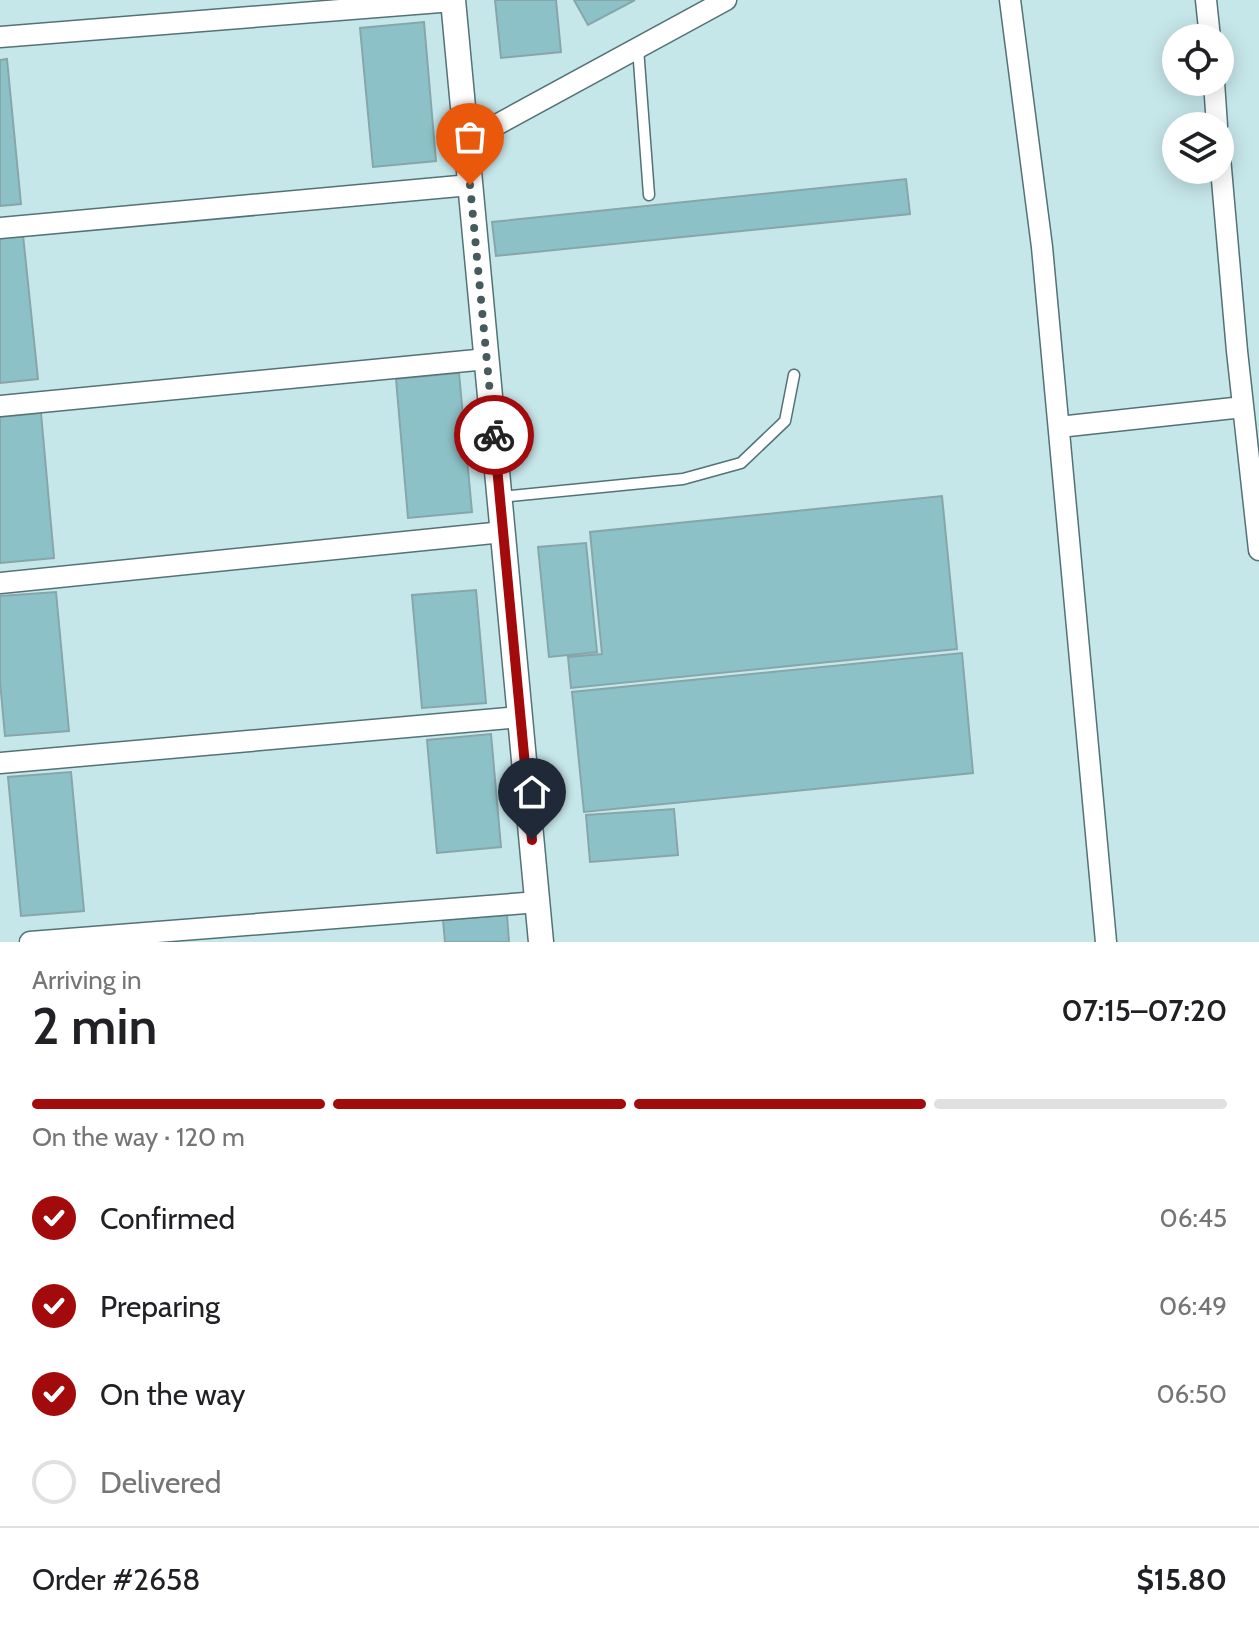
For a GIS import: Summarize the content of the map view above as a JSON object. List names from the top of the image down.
{
  "page": {
    "heading": ["2 min", "Arriving in", "07:15–07:20"],
    "panel": ["Order #2658", "$15.80"],
    "bar": "On the way · 120 m",
    "list": [
      ["Confirmed", "06:45"],
      ["Preparing", "06:49"],
      ["On the way", "06:50"],
      "Delivered"
    ]
  }
}
